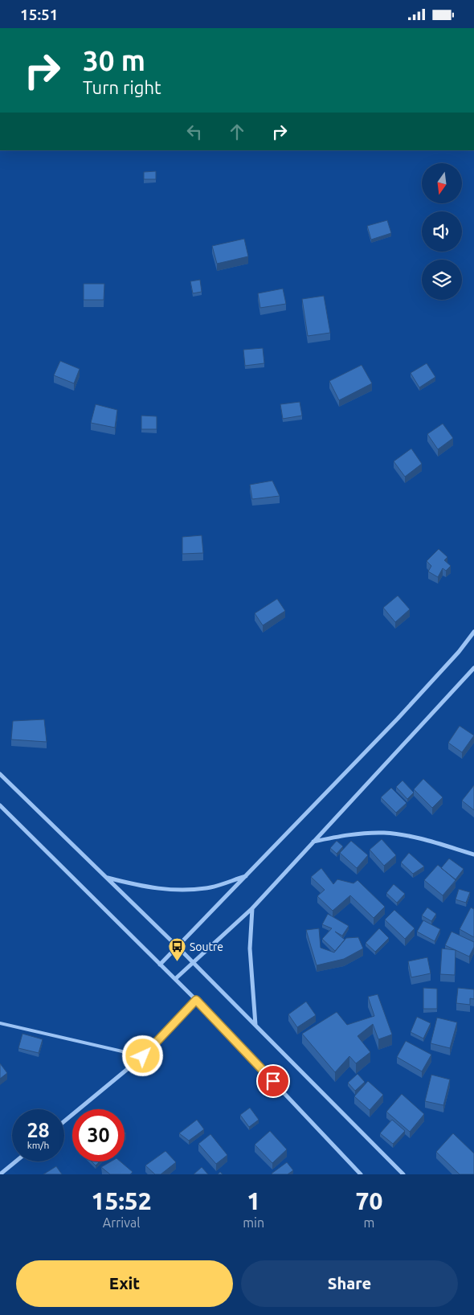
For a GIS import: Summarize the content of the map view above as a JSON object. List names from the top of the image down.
{
  "places": {
    "bus stop": ["Soutre"]
  },
  "north": "bottom",
  "page": {
    "status": "15:51",
    "turn": ["30 m", "Turn right"],
    "speed": "28 km/h",
    "limit": "30",
    "eta": [
      "15:52",
      "Arrival",
      "1",
      "min",
      "70",
      "m"
    ],
    "buttons": ["Exit", "Share"]
  }
}
